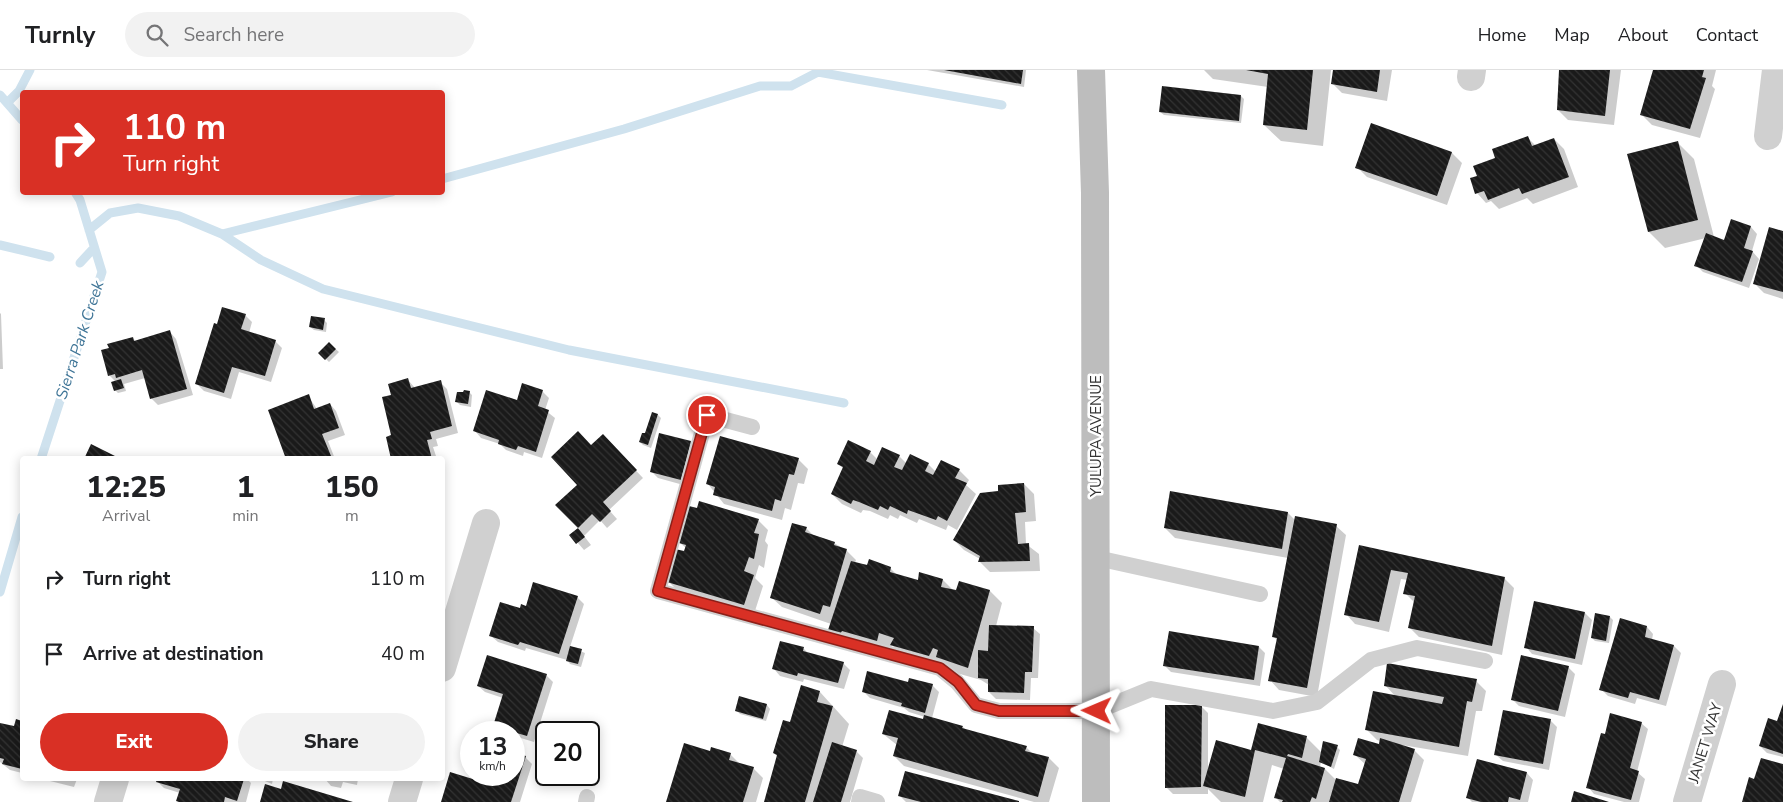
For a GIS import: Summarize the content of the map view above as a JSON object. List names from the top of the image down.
{
  "streets": {
    "street": ["YULUPA AVENUE", "JANET WAY"]
  },
  "water": ["Sierra Park Creek"],
  "page": {
    "header": "Turnly",
    "search": "Search here",
    "nav": [
      "Home",
      "Map",
      "About",
      "Contact"
    ],
    "turn": ["110 m", "Turn right"],
    "eta": [
      "12:25",
      "Arrival",
      "1",
      "min",
      "150",
      "m"
    ],
    "list": [
      {
        "name": "Turn right",
        "value": "110 m"
      },
      {
        "name": "Arrive at destination",
        "value": "40 m"
      }
    ],
    "buttons": ["Exit", "Share"],
    "speed": "13 km/h",
    "limit": "20"
  }
}
